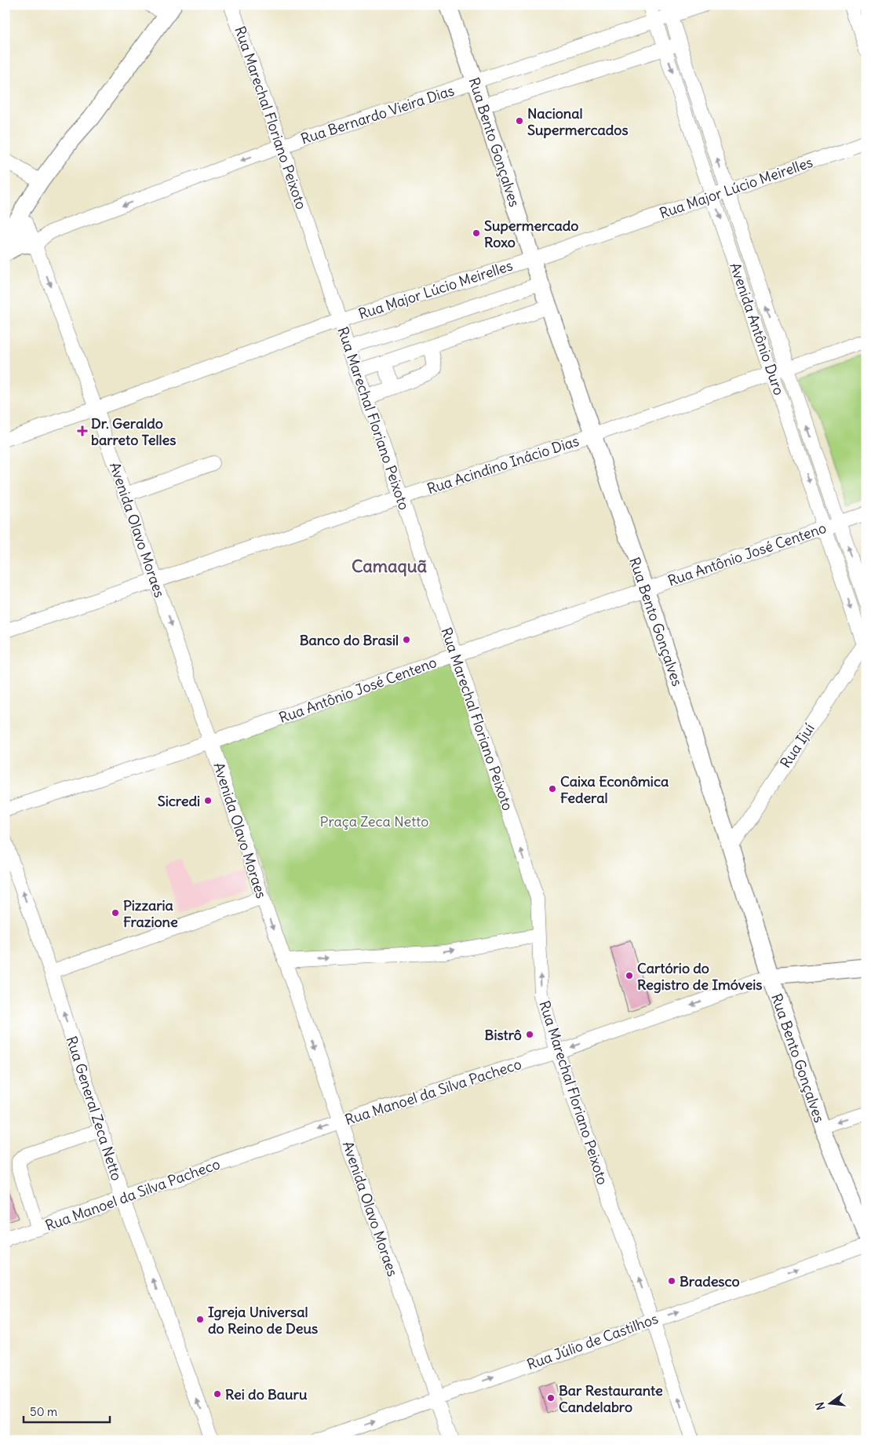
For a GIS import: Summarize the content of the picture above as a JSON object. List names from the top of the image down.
{
  "streets": {
    "main road": ["Rua Bento Gonçalves", "Rua Manoel da Silva Pacheco"],
    "street": [
      "Rua Bernardo Vieira Dias",
      "Rua Marechal Floriano Peixoto",
      "Rua Major Lúcio Meirelles",
      "Avenida Antônio Duro",
      "Rua Acindino Inácio Dias",
      "Avenida Olavo Moraes",
      "Rua Antônio José Centeno",
      "Rua Ijuí",
      "Rua General Zeca Netto",
      "Rua Júlio de Castilhos"
    ]
  },
  "crossings": [
    ["Rua Bernardo Vieira Dias", "Rua Marechal Floriano Peixoto"],
    ["Rua Bernardo Vieira Dias", "Rua Bento Gonçalves"],
    ["Rua Bernardo Vieira Dias", "Avenida Antônio Duro"],
    ["Rua Bernardo Vieira Dias", "Avenida Olavo Moraes"],
    ["Rua Marechal Floriano Peixoto", "Rua Major Lúcio Meirelles"],
    ["Rua Marechal Floriano Peixoto", "Rua Acindino Inácio Dias"],
    ["Rua Marechal Floriano Peixoto", "Rua Antônio José Centeno"],
    ["Rua Marechal Floriano Peixoto", "Rua Manoel da Silva Pacheco"],
    ["Rua Marechal Floriano Peixoto", "Rua Júlio de Castilhos"],
    ["Rua Bento Gonçalves", "Rua Major Lúcio Meirelles"],
    ["Rua Bento Gonçalves", "Rua Acindino Inácio Dias"],
    ["Rua Bento Gonçalves", "Rua Antônio José Centeno"],
    ["Rua Bento Gonçalves", "Rua Ijuí"],
    ["Rua Bento Gonçalves", "Rua Manoel da Silva Pacheco"],
    ["Rua Major Lúcio Meirelles", "Avenida Antônio Duro"],
    ["Rua Major Lúcio Meirelles", "Avenida Olavo Moraes"],
    ["Avenida Antônio Duro", "Rua Acindino Inácio Dias"],
    ["Avenida Antônio Duro", "Rua Antônio José Centeno"],
    ["Avenida Antônio Duro", "Rua Ijuí"],
    ["Rua Acindino Inácio Dias", "Avenida Olavo Moraes"],
    ["Avenida Olavo Moraes", "Rua Antônio José Centeno"],
    ["Avenida Olavo Moraes", "Rua Manoel da Silva Pacheco"],
    ["Avenida Olavo Moraes", "Rua Júlio de Castilhos"],
    ["Rua Manoel da Silva Pacheco", "Rua General Zeca Netto"]
  ],
  "one_way": [
    "Rua Bernardo Vieira Dias",
    "Rua Marechal Floriano Peixoto",
    "Avenida Olavo Moraes",
    "Rua Manoel da Silva Pacheco",
    "Rua General Zeca Netto",
    "Rua Júlio de Castilhos"
  ],
  "districts": ["Camaquã"],
  "parks": ["Praça Zeca Netto"],
  "places": {
    "other": [
      "Nacional Supermercados",
      "Supermercado Roxo",
      "Banco do Brasil",
      "Caixa Econômica Federal",
      "Sicredi",
      "Pizzaria Frazione",
      "Cartório do Registro de Imóveis",
      "Bistrô",
      "Bradesco",
      "Igreja Universal do Reino de Deus",
      "Rei do Bauru",
      "Bar Restaurante Candelabro"
    ],
    "health": ["Dr. Geraldo barreto Telles"]
  },
  "scale_bar": "50 m",
  "north": "left"
}
